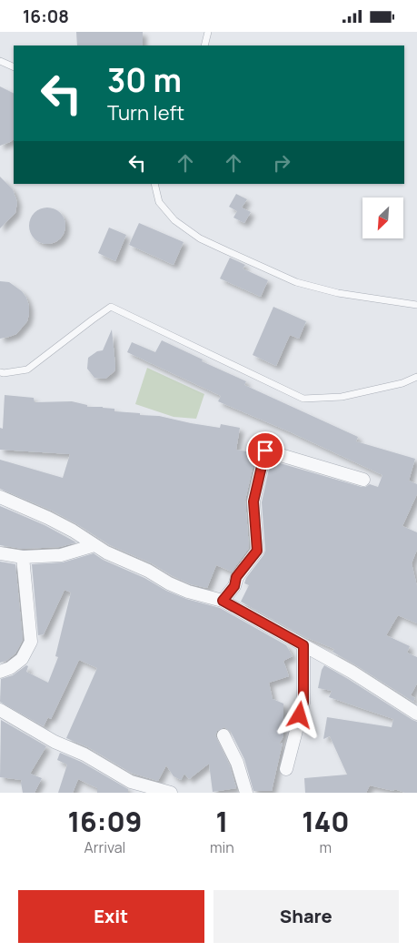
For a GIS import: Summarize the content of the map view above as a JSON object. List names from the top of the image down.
{
  "north": "bottom left",
  "page": {
    "status": "16:08",
    "turn": ["30 m", "Turn left"],
    "eta": [
      "16:09",
      "Arrival",
      "1",
      "min",
      "140",
      "m"
    ],
    "buttons": ["Exit", "Share"]
  }
}
